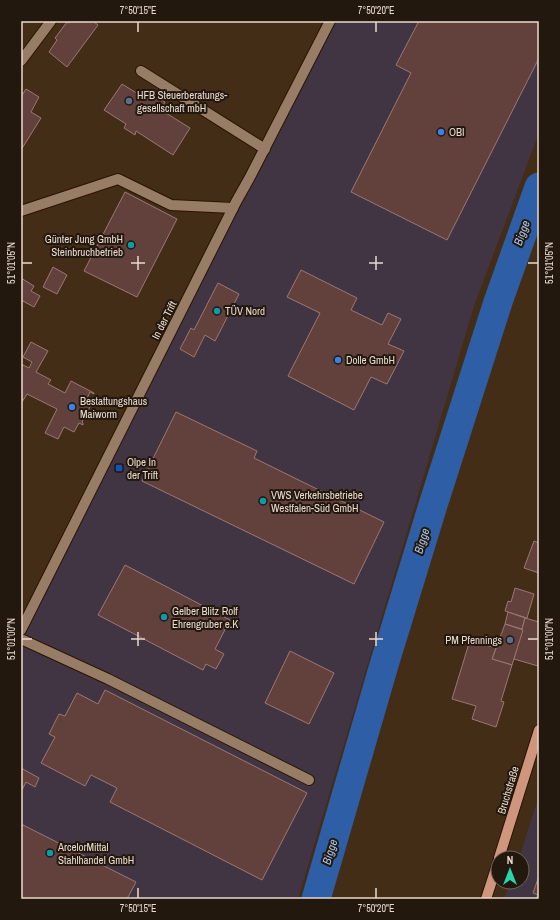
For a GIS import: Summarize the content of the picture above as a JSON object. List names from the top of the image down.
{
  "streets": {
    "main road": ["Bruchstraße"],
    "street": ["In der Trift"]
  },
  "water": ["Bigge"],
  "places": {
    "other": [
      "HFB Steuerberatungs- gesellschaft mbH",
      "OBI",
      "Günter Jung GmbH Steinbruchbetrieb",
      "TÜV Nord",
      "Dolle GmbH",
      "Bestattungshaus Maiworm",
      "VWS Verkehrsbetriebe Westfalen-Süd GmbH",
      "Gelber Blitz Rolf Ehrengruber e.K",
      "PM Pfennings",
      "ArcelorMittal Stahlhandel GmbH"
    ],
    "transit": ["Olpe In der Trift"]
  },
  "north": "top",
  "coordinates": [
    "7°50'15\"E",
    "7°50'20\"E",
    "51°01'05\"N",
    "51°01'00\"N"
  ]
}
